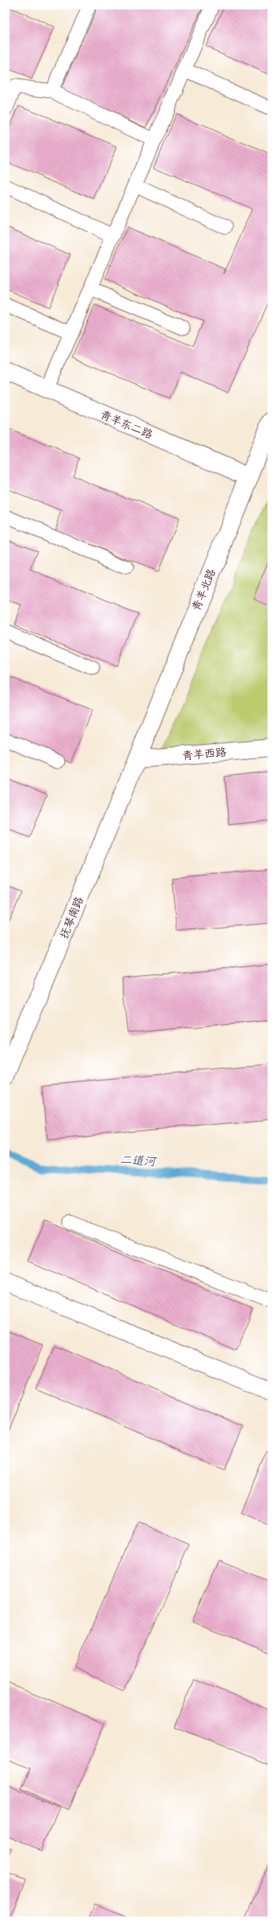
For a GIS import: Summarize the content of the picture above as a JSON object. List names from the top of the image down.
{
  "streets": {
    "street": [
      "青羊东二路",
      "青羊北路",
      "青羊西路",
      "抚琴南路"
    ]
  },
  "crossings": [
    ["青羊东二路", "青羊北路"],
    ["青羊北路", "青羊西路"],
    ["青羊北路", "抚琴南路"],
    ["青羊西路", "抚琴南路"]
  ],
  "water": ["二道河"]
}
